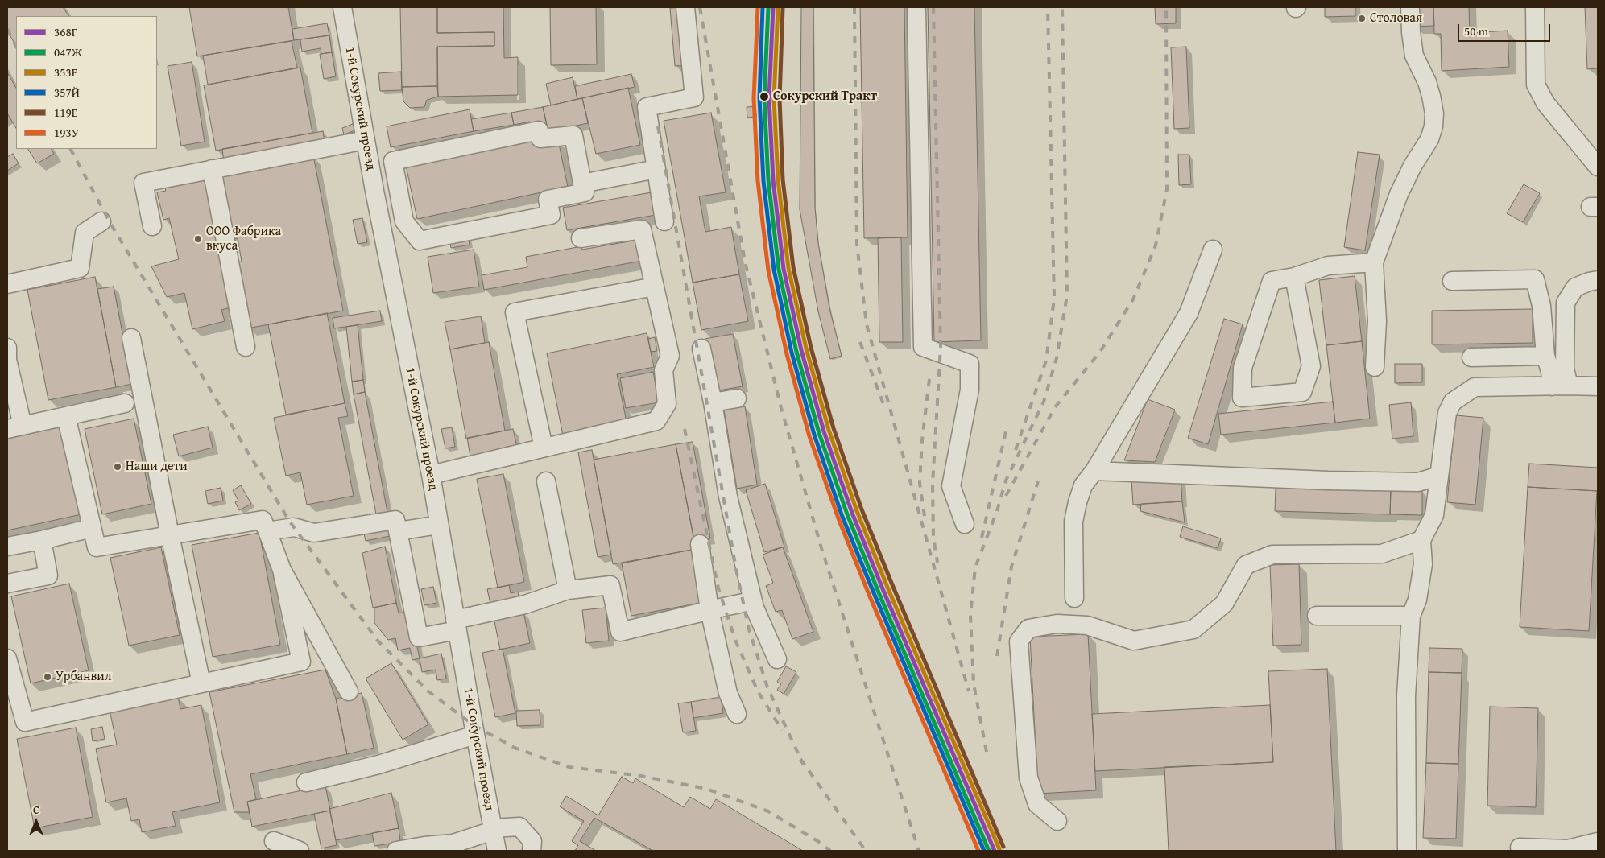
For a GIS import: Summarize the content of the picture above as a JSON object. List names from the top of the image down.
{
  "streets": {
    "street": ["1-й Сокурский проезд"]
  },
  "places": [
    "Cтоловая",
    "Сокурский Тракт",
    "ООО Фабрика вкуса",
    "Наши дети",
    "Урбанвил"
  ],
  "lines": [
    "transit line 368Г",
    "transit line 047Ж",
    "transit line 353Е",
    "transit line 357Й",
    "transit line 193У",
    "transit line 119Е"
  ],
  "legend": [
    "368Г",
    "047Ж",
    "353Е",
    "357Й",
    "119Е",
    "193У"
  ],
  "scale_bar": "50 m",
  "north": "top"
}
